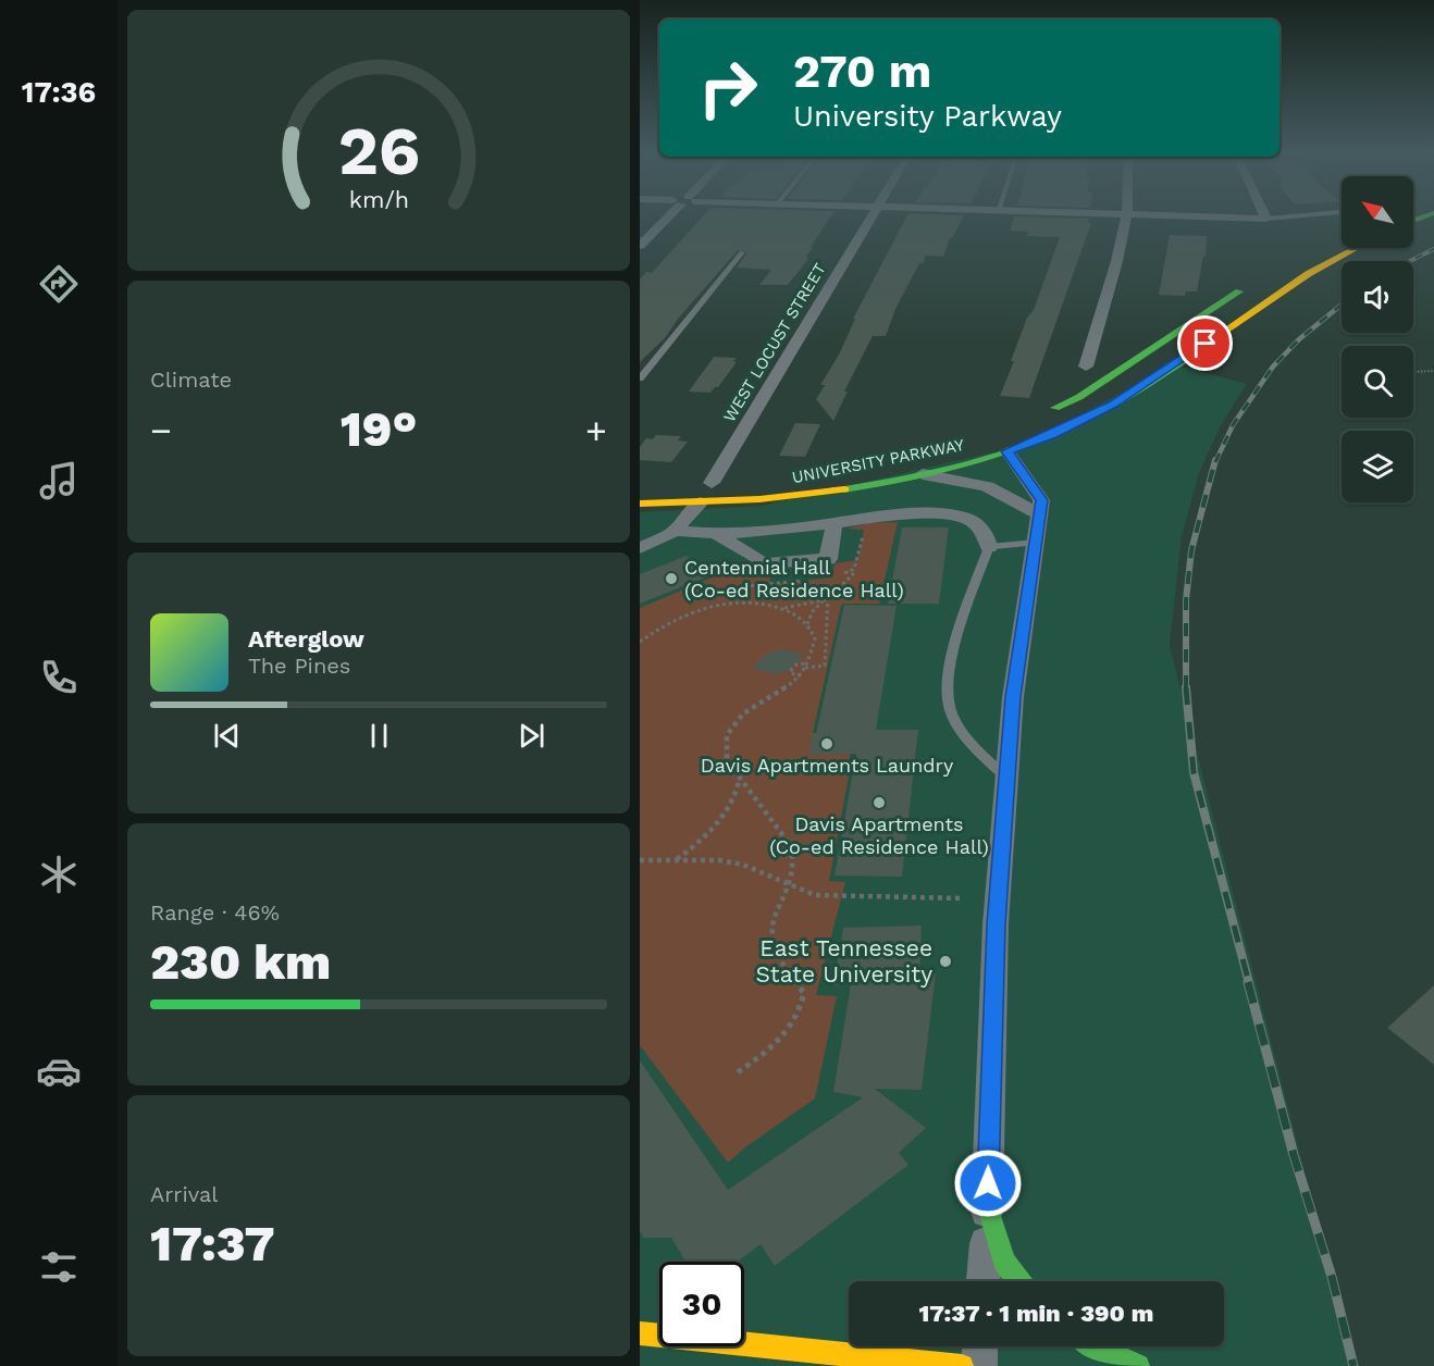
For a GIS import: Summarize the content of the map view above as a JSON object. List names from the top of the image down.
{
  "streets": {
    "main road": ["UNIVERSITY PARKWAY"],
    "street": ["WEST LOCUST STREET"]
  },
  "places": [
    "Centennial Hall (Co-ed Residence Hall)",
    "Davis Apartments Laundry",
    "Davis Apartments (Co-ed Residence Hall)",
    "East Tennessee State University"
  ],
  "north": "top left",
  "page": {
    "tabs": "17:36",
    "turn": ["270 m", "University Parkway"],
    "tile": [
      "Climate",
      ["Range · 46%", "230 km"],
      ["Arrival", "17:37"]
    ],
    "heat": ["−", "19°", "+"],
    "song": ["Afterglow", "The Pines"],
    "limit": "30",
    "trip": "17:37 · 1 min · 390 m",
    "gauge": ["26", "km/h"]
  }
}
